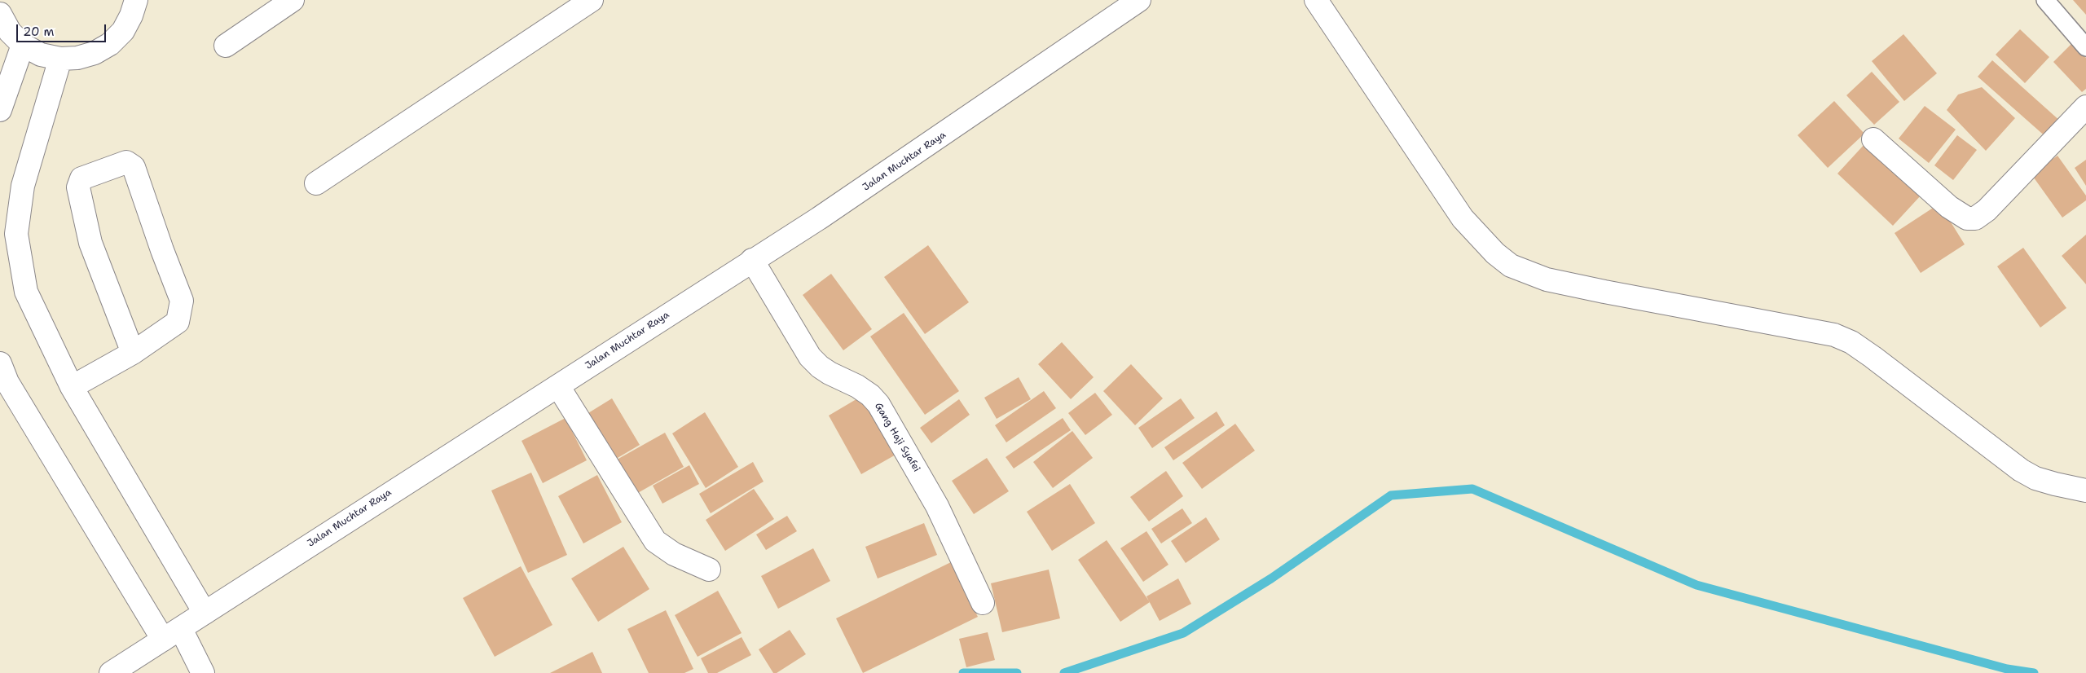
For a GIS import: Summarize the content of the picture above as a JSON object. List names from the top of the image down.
{
  "streets": {
    "main road": ["Jalan Muchtar Raya", "Gang Haji Syafei"]
  },
  "crossings": [
    ["Jalan Muchtar Raya", "Gang Haji Syafei"]
  ],
  "scale_bar": "20 m"
}
